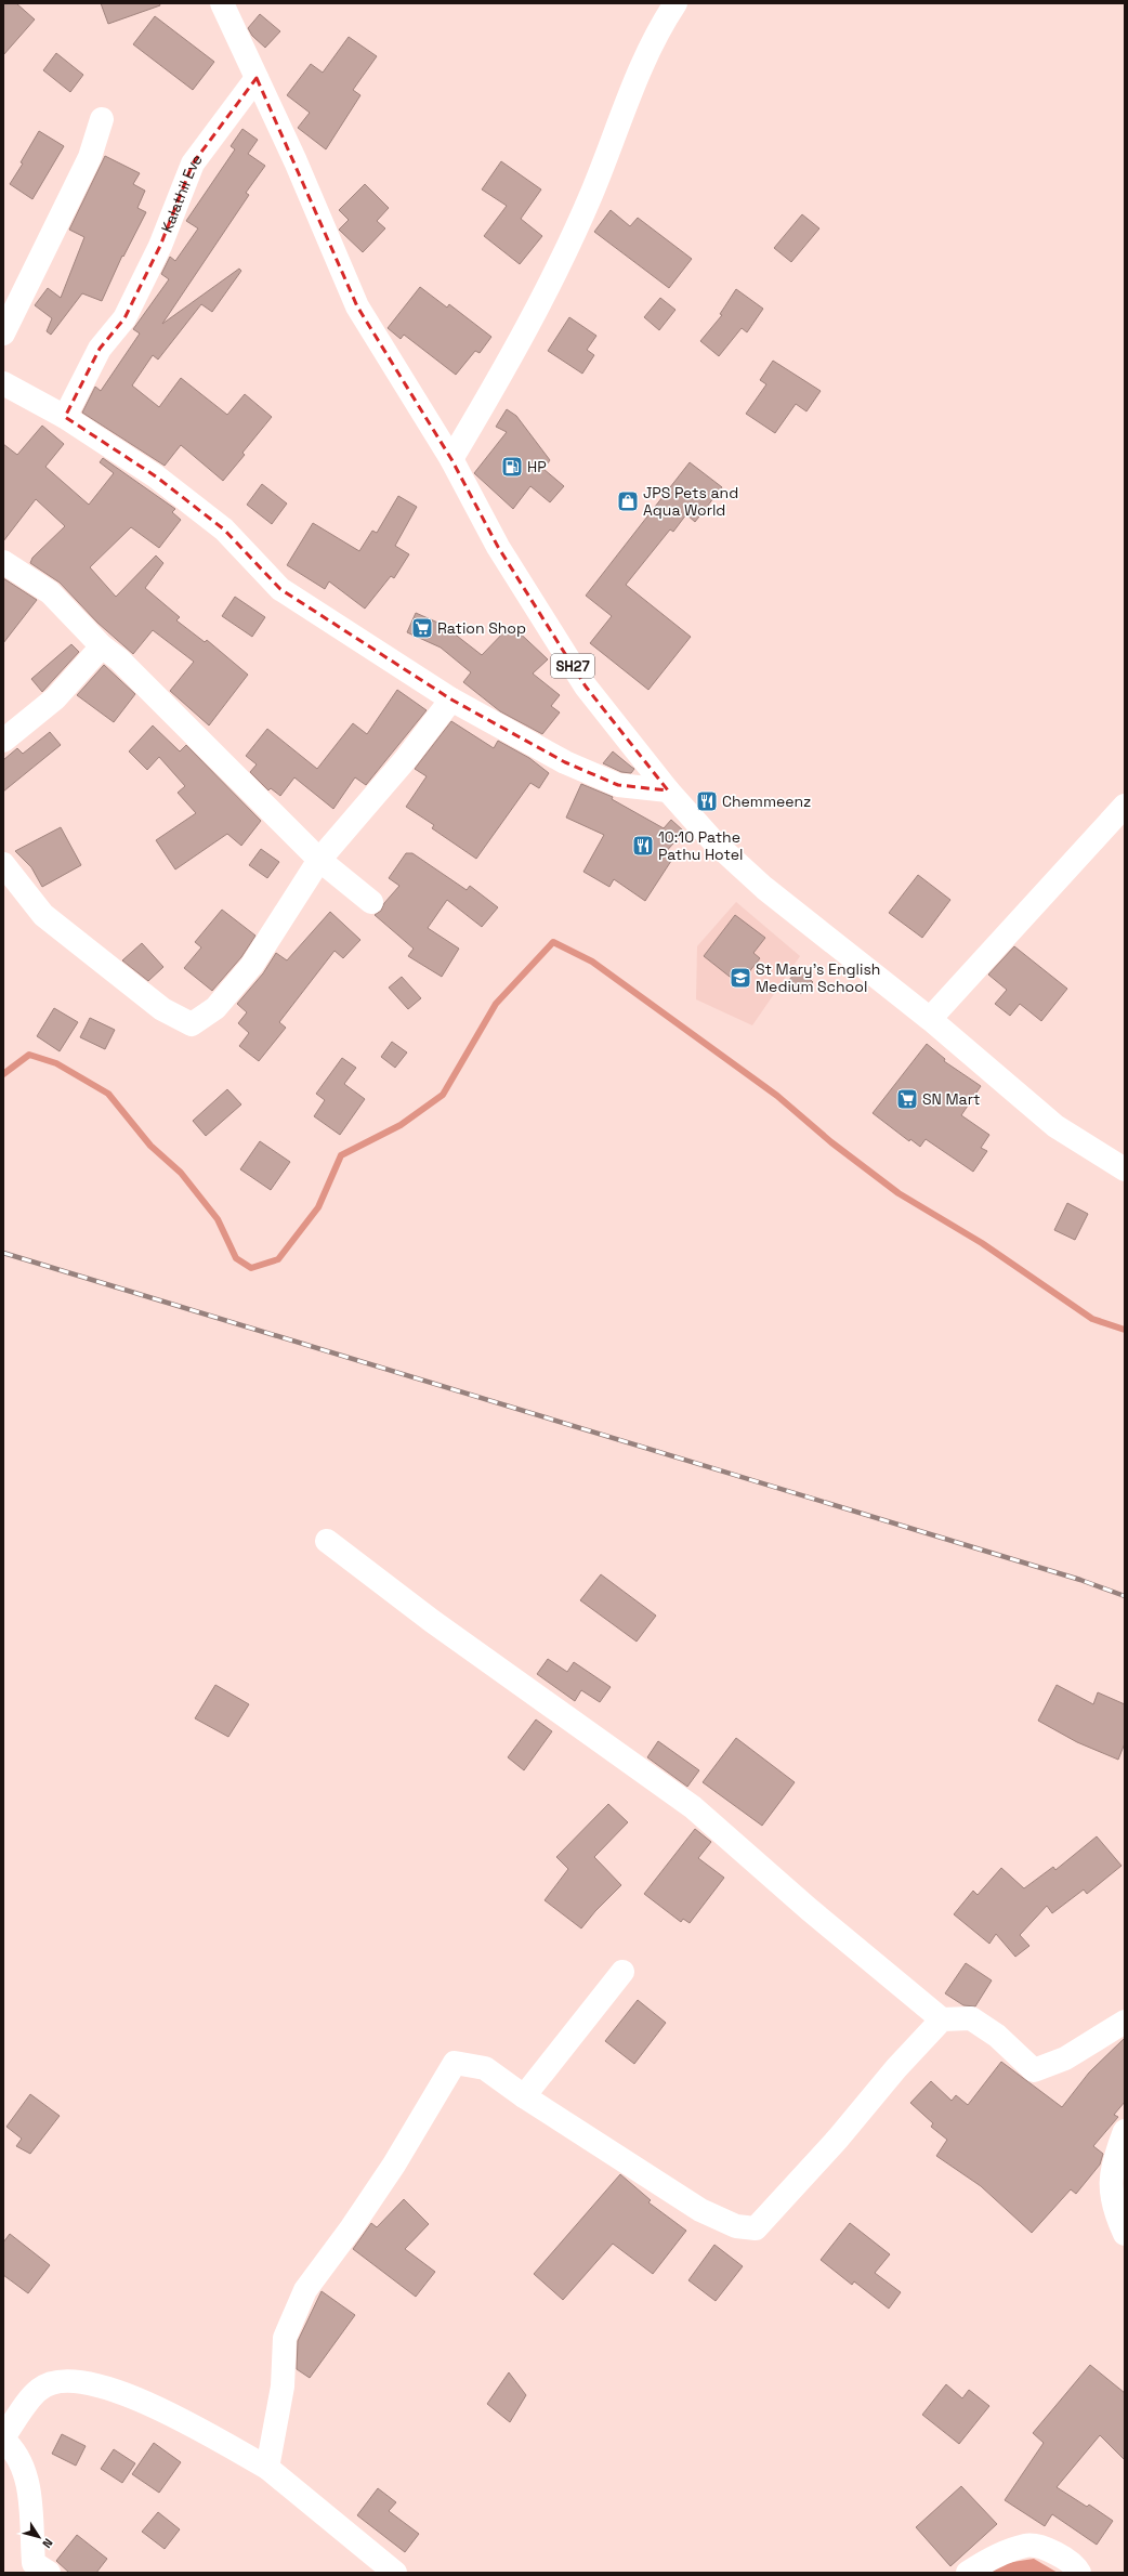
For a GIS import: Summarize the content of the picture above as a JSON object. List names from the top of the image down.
{
  "streets": {
    "street": ["Kalathil Eve", "SH27"]
  },
  "crossings": [
    ["Kalathil Eve", "SH27"]
  ],
  "places": {
    "fuel station": ["HP"],
    "shop": ["JPS Pets and Aqua World"],
    "supermarket": ["Ration Shop", "SN Mart"],
    "restaurant": ["Chemmeenz", "10:10 Pathe Pathu Hotel"],
    "school or university": ["St Mary's English Medium School"]
  },
  "north": "bottom right"
}
